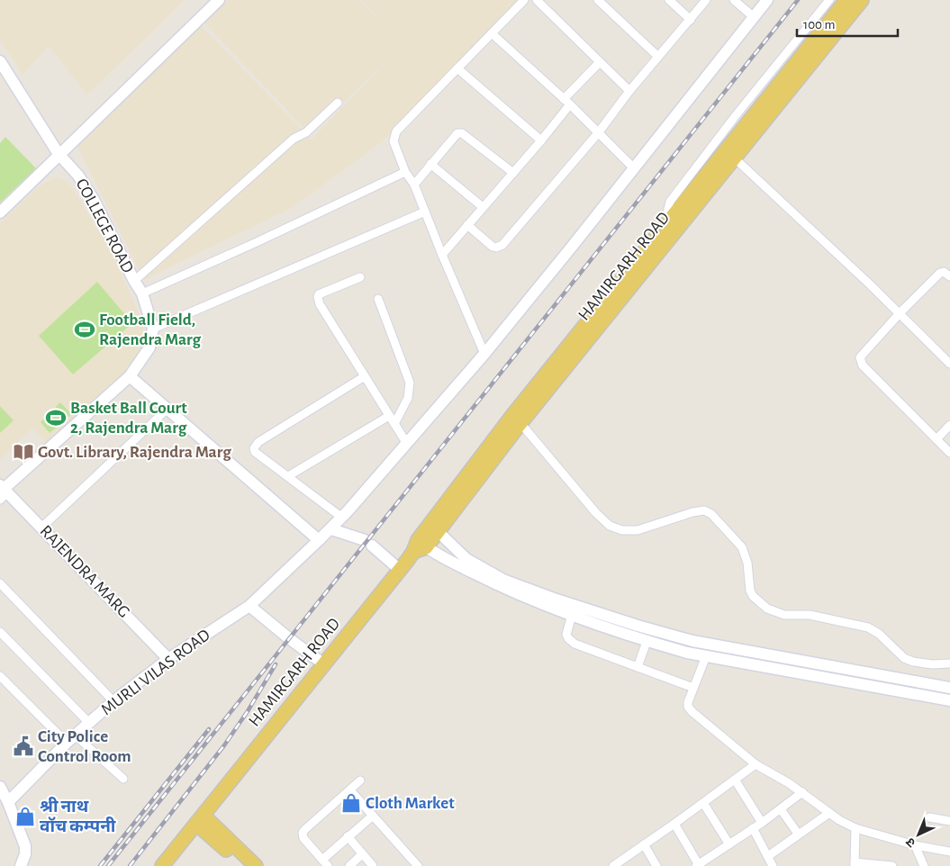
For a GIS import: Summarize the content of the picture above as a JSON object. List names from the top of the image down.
{
  "streets": {
    "main road": ["HAMIRGARH ROAD"],
    "street": ["COLLEGE ROAD", "RAJENDRA MARG", "MURLI VILAS ROAD"]
  },
  "crossings": [
    ["RAJENDRA MARG", "MURLI VILAS ROAD"]
  ],
  "places": {
    "sports": ["Football Field, Rajendra Marg", "Basket Ball Court 2, Rajendra Marg"],
    "library": ["Govt. Library, Rajendra Marg"],
    "public building": ["City Police Control Room"],
    "shop": ["Cloth Market", "श्री नाथ वॉच कम्पनी"]
  },
  "scale_bar": "100 m",
  "north": "bottom left"
}
